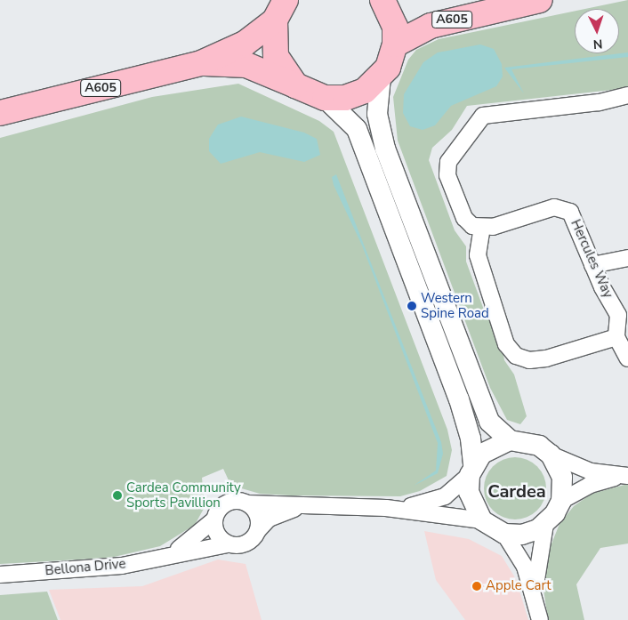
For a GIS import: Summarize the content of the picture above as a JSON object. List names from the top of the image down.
{
  "streets": {
    "main road": ["A605"],
    "street": ["Hercules Way", "Bellona Drive"]
  },
  "districts": ["Cardea"],
  "places": ["Western Spine Road", "Cardea Community Sports Pavillion", "Apple Cart"],
  "north": "bottom"
}
